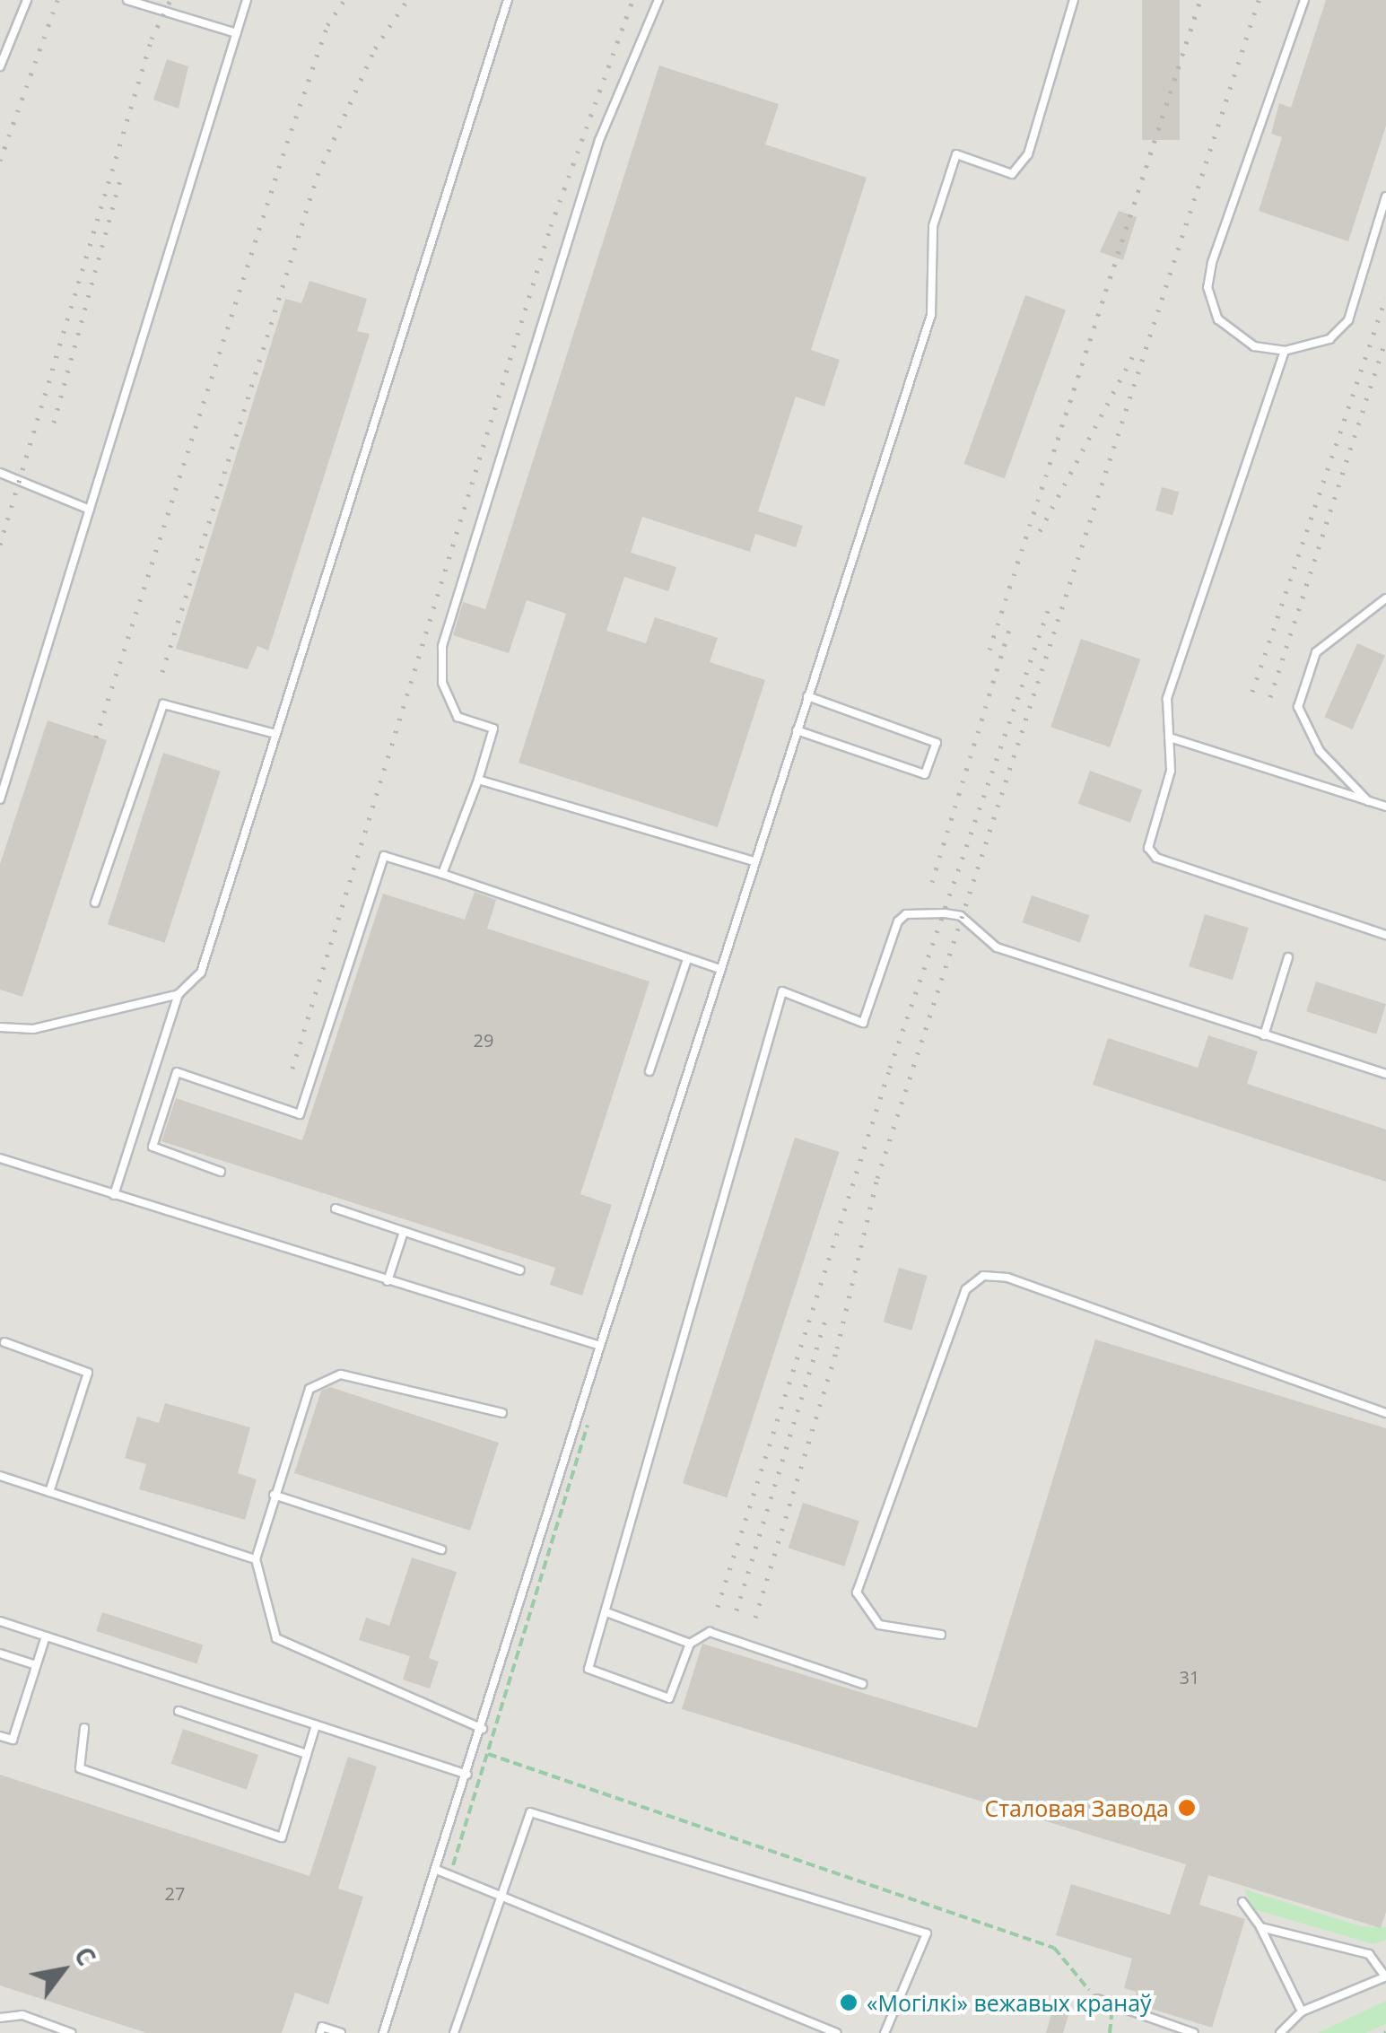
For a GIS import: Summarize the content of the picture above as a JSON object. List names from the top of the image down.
{
  "places": ["Сталовая Завода", "«Могілкі» вежавых кранаў"],
  "house_numbers": ["29", "31", "27"],
  "north": "top right"
}
